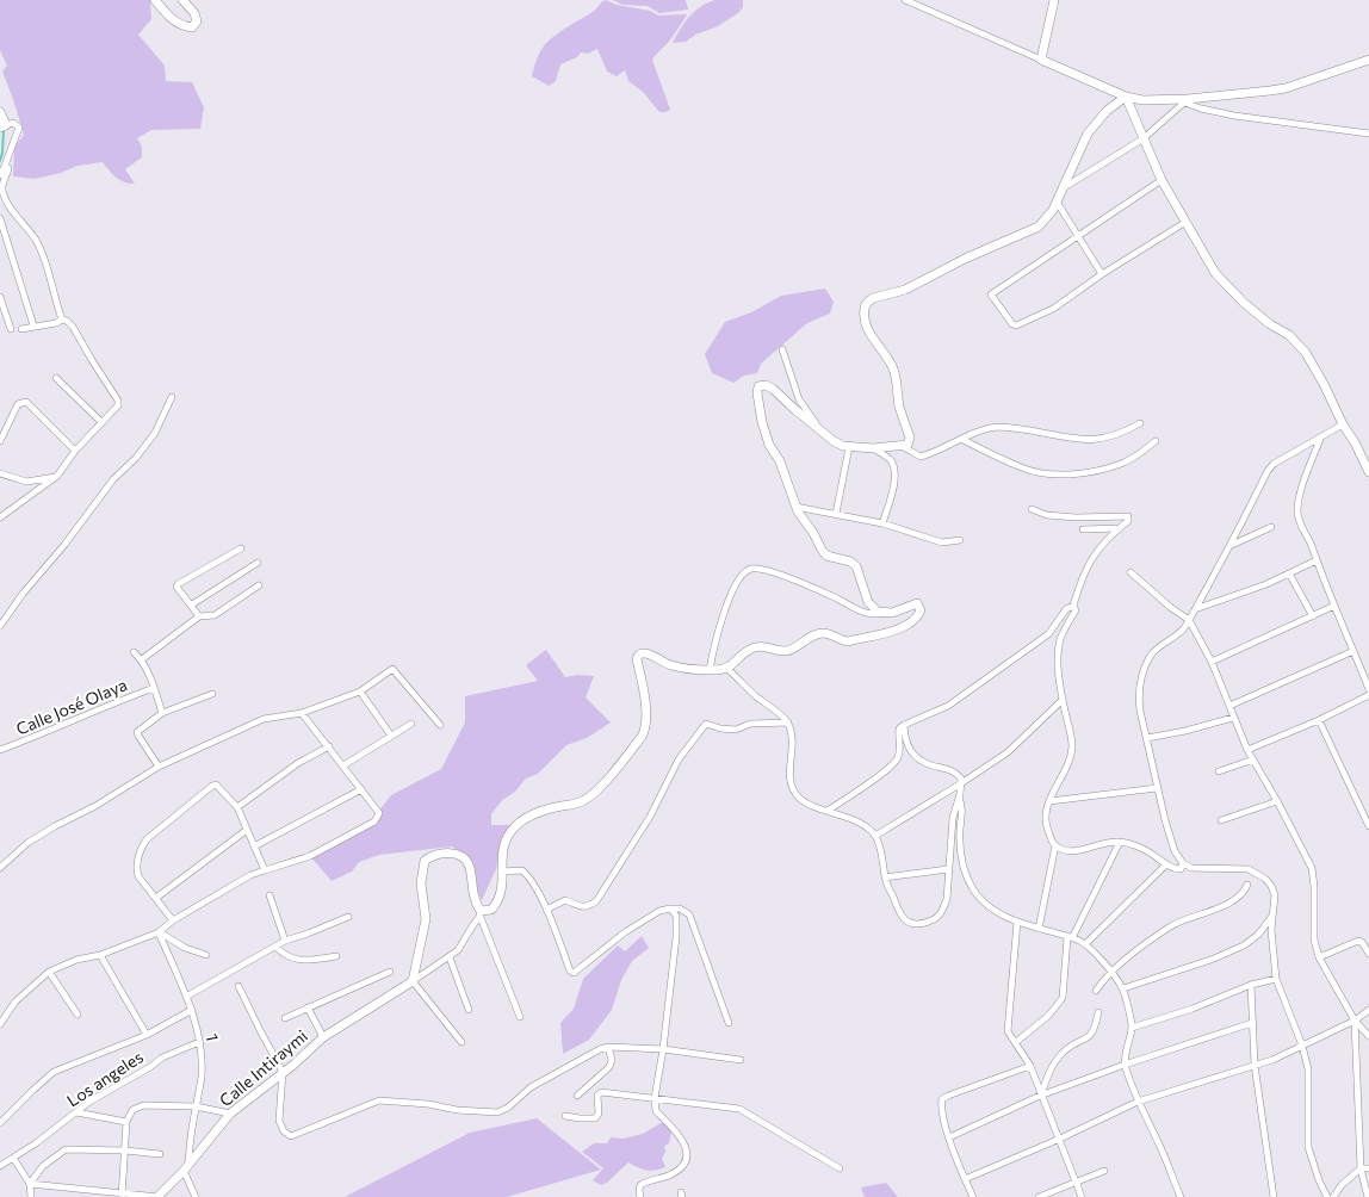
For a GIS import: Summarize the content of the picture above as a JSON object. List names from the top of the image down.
{
  "streets": {
    "main road": ["Calle Intiraymi"],
    "street": ["Calle José Olaya", "1", "Los angeles"]
  },
  "crossings": [
    ["1", "Calle Intiraymi"],
    ["1", "Los angeles"]
  ]
}
